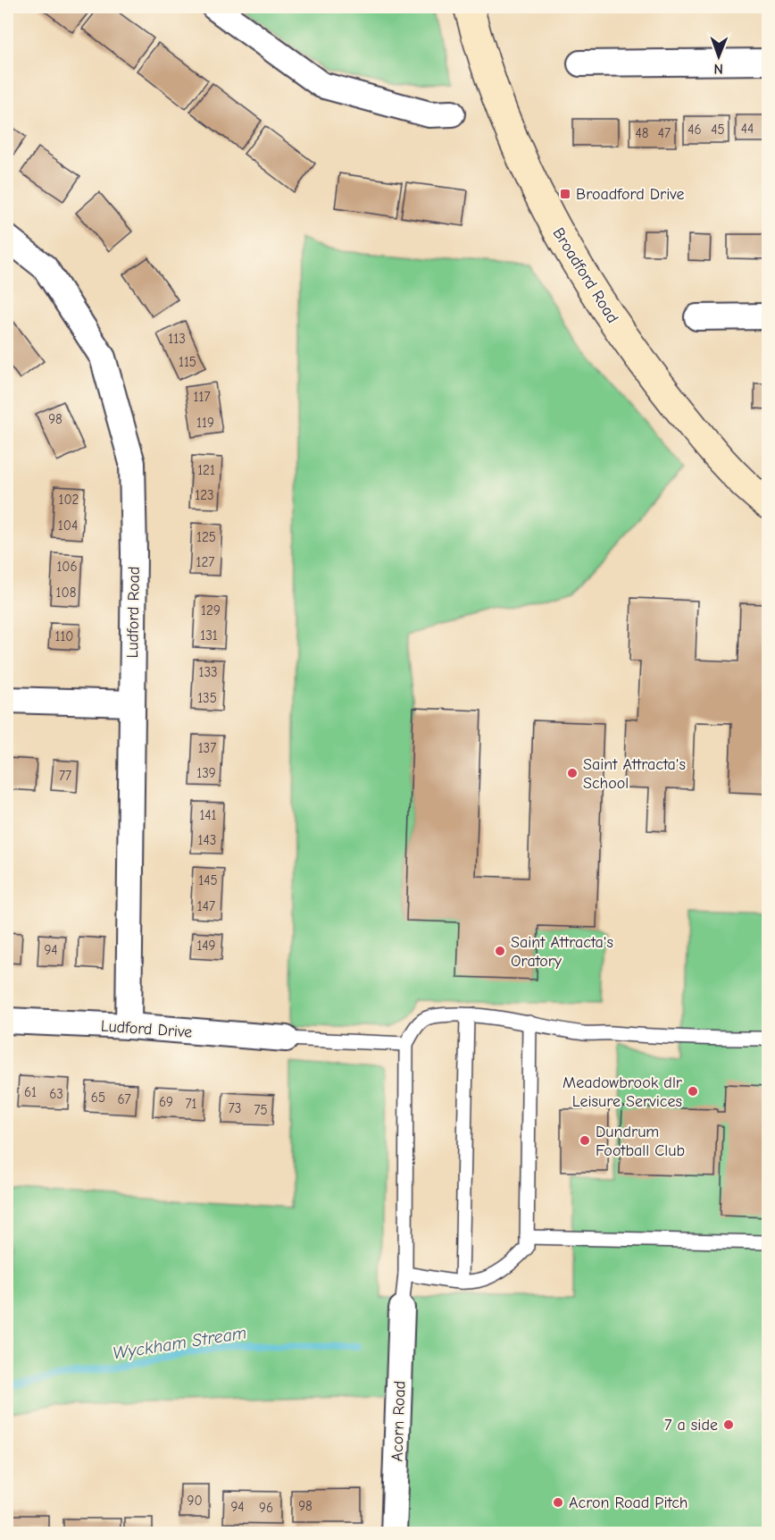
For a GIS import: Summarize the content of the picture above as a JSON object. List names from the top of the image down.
{
  "streets": {
    "street": [
      "Broadford Road",
      "Ludford Road",
      "Ludford Drive",
      "Acorn Road"
    ]
  },
  "crossings": [
    ["Ludford Road", "Ludford Drive"]
  ],
  "water": ["Wyckham Stream"],
  "places": {
    "transit": ["Broadford Drive"],
    "other": [
      "Saint Attracta's School",
      "Saint Attracta's Oratory",
      "Meadowbrook dlr Leisure Services",
      "Dundrum Football Club",
      "7 a side",
      "Acron Road Pitch"
    ]
  },
  "house_numbers": [
    "44",
    "46",
    "45",
    "48",
    "47",
    "113",
    "115",
    "117",
    "98",
    "119",
    "121",
    "123",
    "102",
    "104",
    "125",
    "127",
    "106",
    "108",
    "129",
    "131",
    "110",
    "133",
    "135",
    "137",
    "139",
    "77",
    "141",
    "143",
    "145",
    "147",
    "149",
    "94",
    "61",
    "63",
    "65",
    "67",
    "69",
    "71",
    "73",
    "75",
    "90",
    "98",
    "94",
    "96"
  ],
  "north": "bottom"
}
